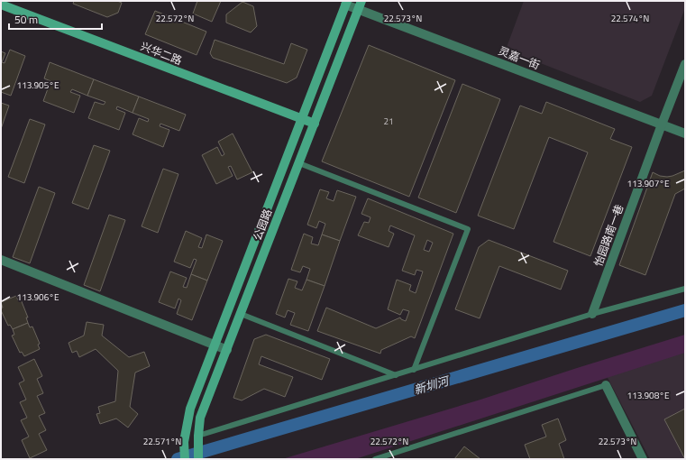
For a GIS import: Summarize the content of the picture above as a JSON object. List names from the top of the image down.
{
  "streets": {
    "main road": ["兴华二路", "公园路"],
    "street": ["灵嘉一街", "怡园路南一巷"]
  },
  "crossings": [
    ["兴华二路", "公园路"],
    ["灵嘉一街", "公园路"],
    ["灵嘉一街", "怡园路南一巷"]
  ],
  "water": ["新圳河"],
  "house_numbers": ["21"],
  "scale_bar": "50 m",
  "coordinates": [
    "22.574°N",
    "22.572°N",
    "22.573°N",
    "113.905°E",
    "113.907°E",
    "113.906°E",
    "113.908°E",
    "22.571°N"
  ]
}
